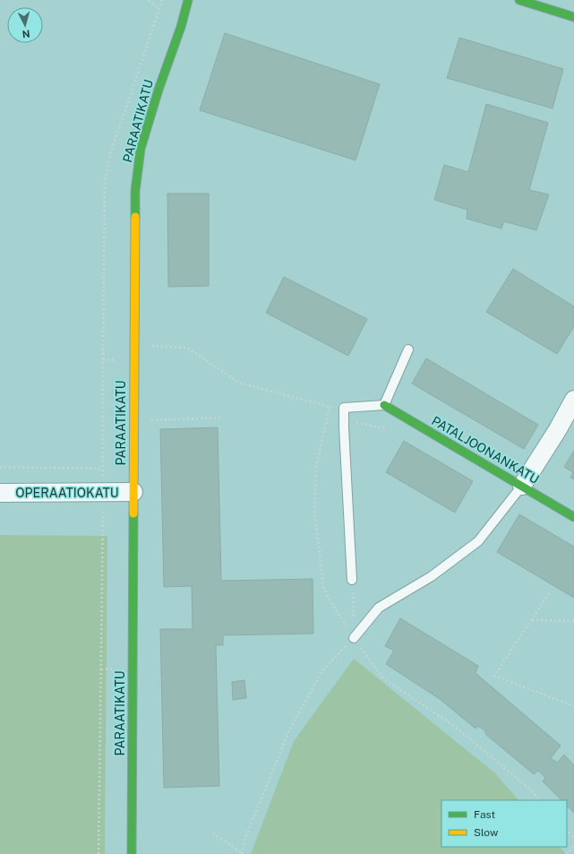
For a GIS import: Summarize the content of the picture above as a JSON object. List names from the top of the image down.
{
  "streets": {
    "street": ["PARAATIKATU", "PATALJOONANKATU", "OPERAATIOKATU"]
  },
  "crossings": [
    ["PARAATIKATU", "OPERAATIOKATU"]
  ],
  "legend": ["Fast", "Slow"],
  "north": "bottom"
}
